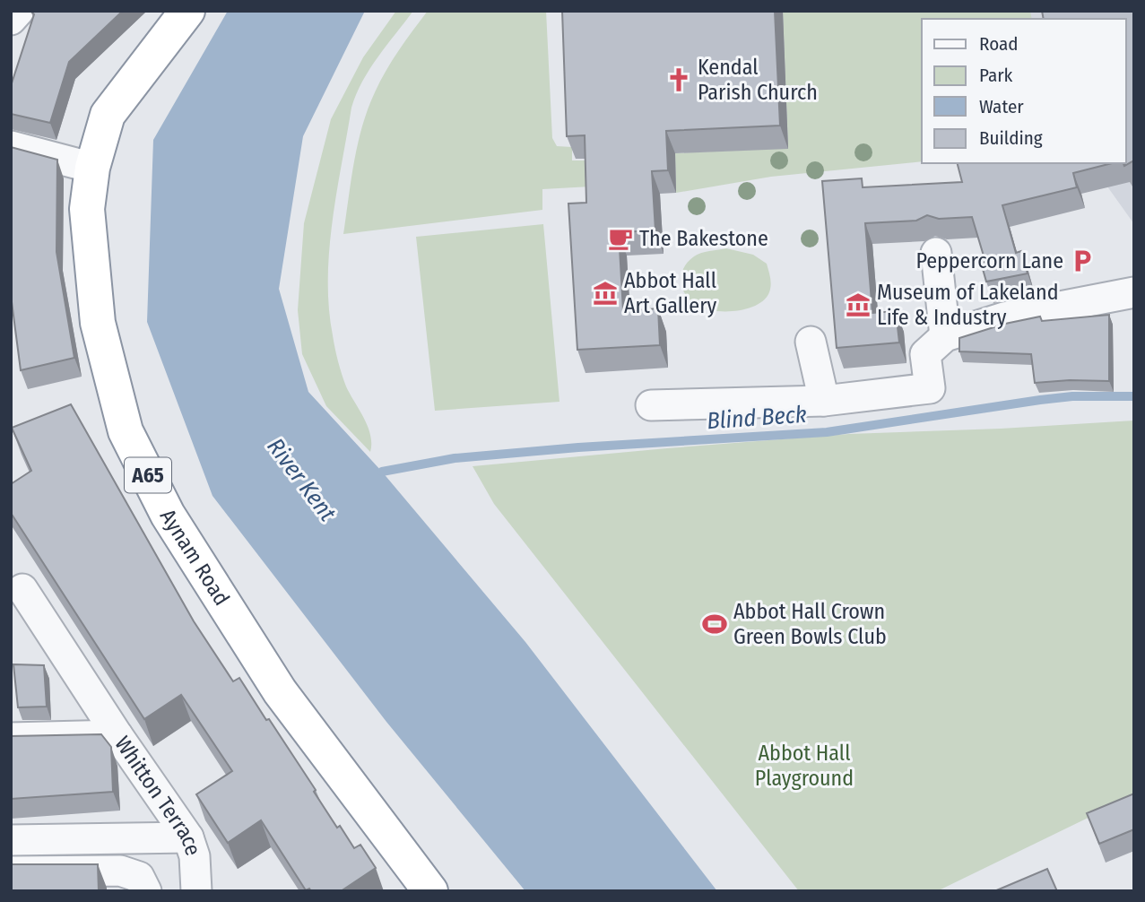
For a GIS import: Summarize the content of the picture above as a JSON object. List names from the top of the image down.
{
  "streets": {
    "highway": ["A65", "Aynam Road"],
    "street": ["Whitton Terrace"]
  },
  "water": ["Blind Beck", "River Kent"],
  "parks": ["Abbot Hall Playground"],
  "places": {
    "church": ["Kendal Parish Church"],
    "cafe": ["The Bakestone"],
    "parking": ["Peppercorn Lane"],
    "museum": ["Abbot Hall Art Gallery", "Museum of Lakeland Life & Industry"],
    "sports": ["Abbot Hall Crown Green Bowls Club"]
  },
  "legend": [
    "Road",
    "Park",
    "Water",
    "Building"
  ]
}
